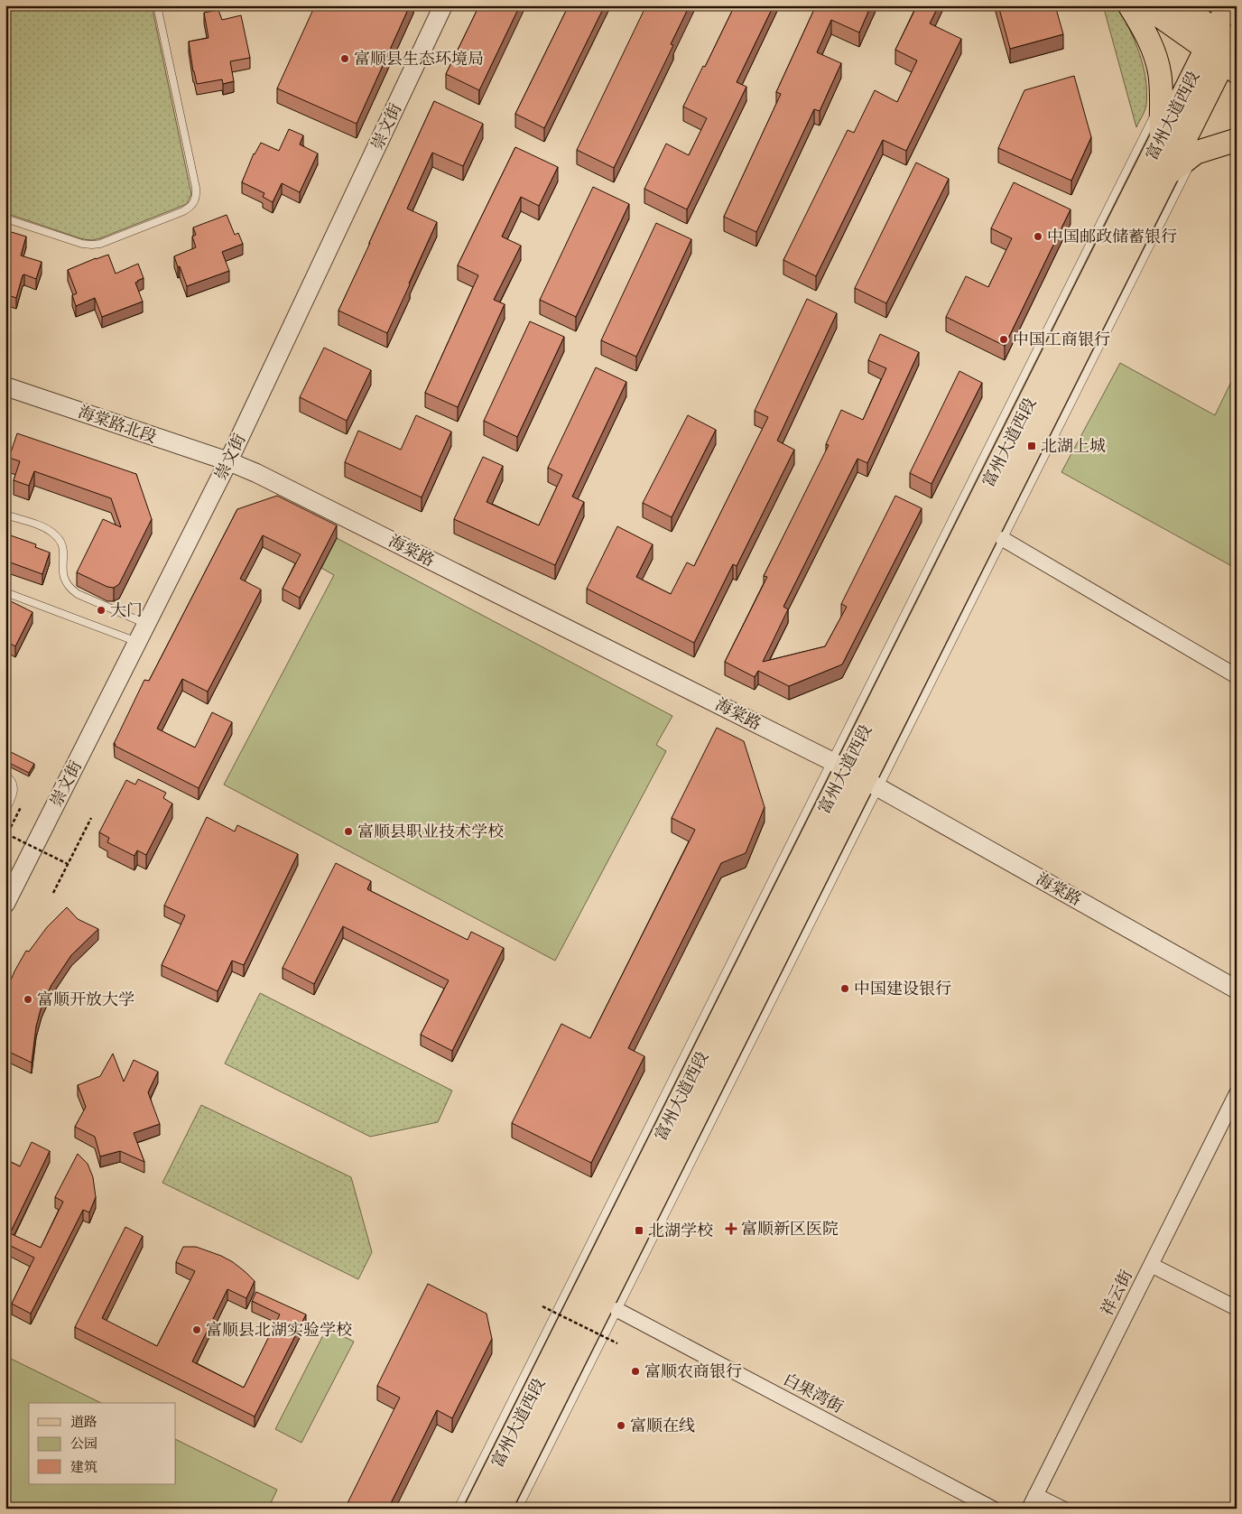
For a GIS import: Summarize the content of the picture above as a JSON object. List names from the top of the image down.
{
  "streets": {
    "main road": ["富州大道西段"],
    "street": [
      "崇文街",
      "海棠路北段",
      "海棠路",
      "祥云街",
      "白果湾街"
    ]
  },
  "crossings": [
    ["富州大道西段", "海棠路"],
    ["崇文街", "海棠路北段"],
    ["崇文街", "海棠路"],
    ["海棠路北段", "海棠路"]
  ],
  "places": {
    "other": [
      "富顺县生态环境局",
      "中国邮政储蓄银行",
      "中国工商银行",
      "大门",
      "富顺县职业技术学校",
      "中国建设银行",
      "富顺开放大学",
      "富顺县北湖实验学校",
      "富顺农商银行",
      "富顺在线"
    ],
    "transit": ["北湖上城", "北湖学校"],
    "health": ["富顺新区医院"]
  },
  "legend": ["道路", "公园", "建筑"]
}
